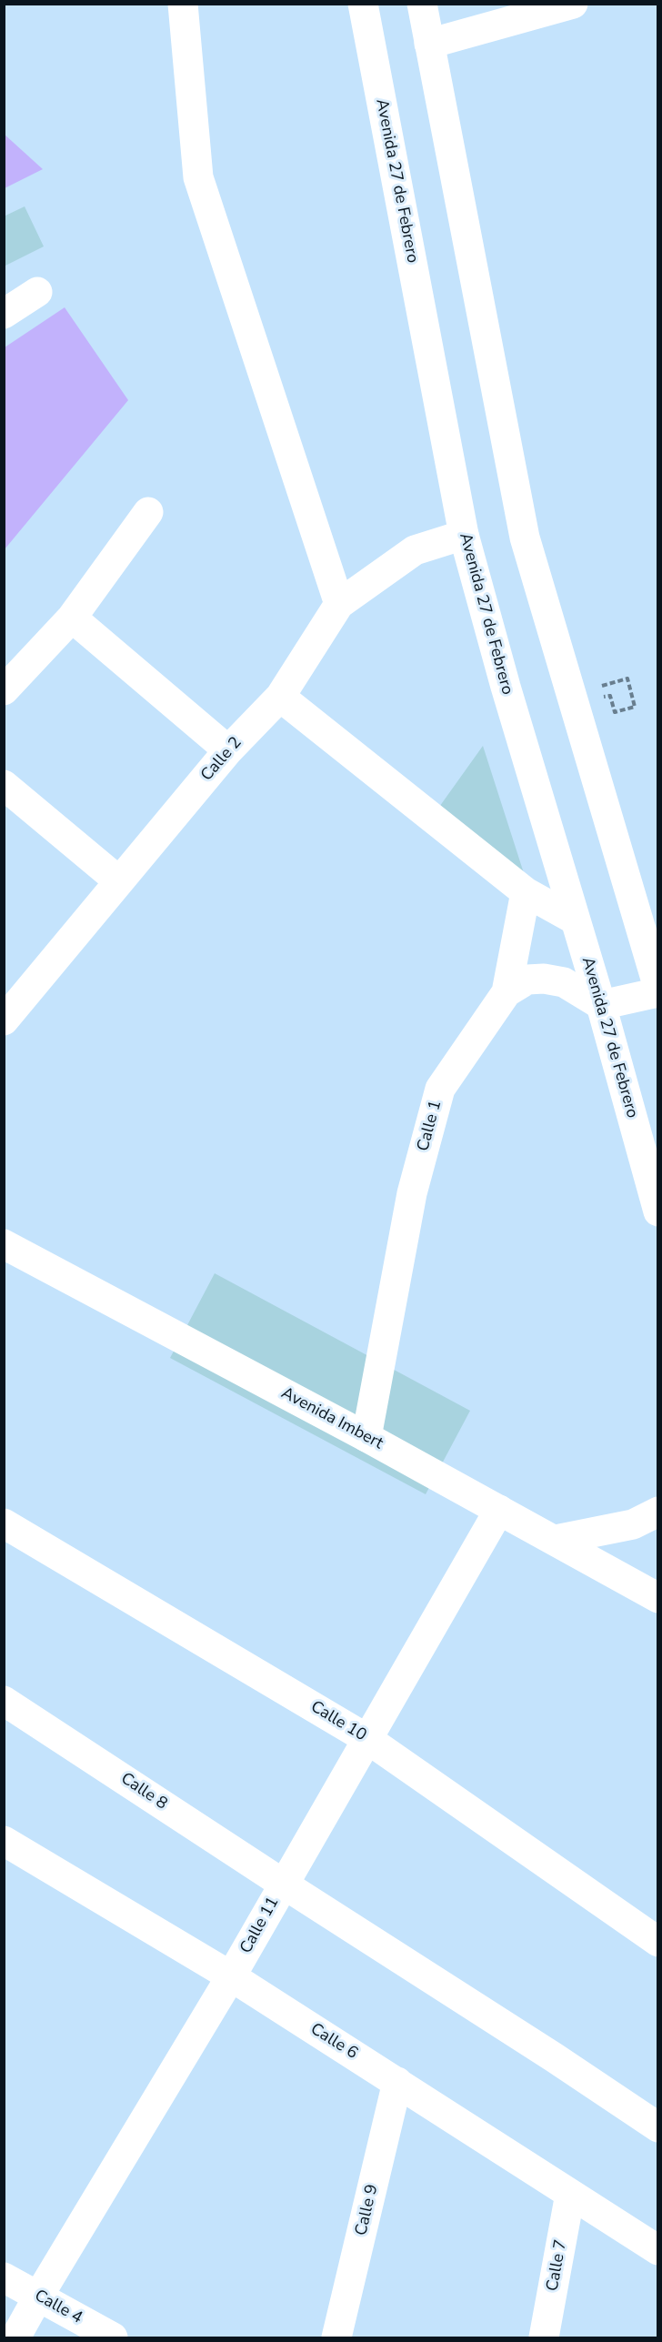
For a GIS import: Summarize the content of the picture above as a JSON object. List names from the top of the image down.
{
  "streets": {
    "street": [
      "Avenida 27 de Febrero",
      "Calle 2",
      "Calle 1",
      "Avenida Imbert",
      "Calle 10",
      "Calle 8",
      "Calle 11",
      "Calle 6",
      "Calle 9",
      "Calle 7",
      "Calle 4"
    ]
  },
  "crossings": [
    ["Avenida 27 de Febrero", "Calle 2"],
    ["Avenida 27 de Febrero", "Calle 1"],
    ["Calle 1", "Avenida Imbert"],
    ["Avenida Imbert", "Calle 11"],
    ["Calle 10", "Calle 11"],
    ["Calle 8", "Calle 11"],
    ["Calle 11", "Calle 6"],
    ["Calle 11", "Calle 4"],
    ["Calle 6", "Calle 9"],
    ["Calle 6", "Calle 7"]
  ]
}
